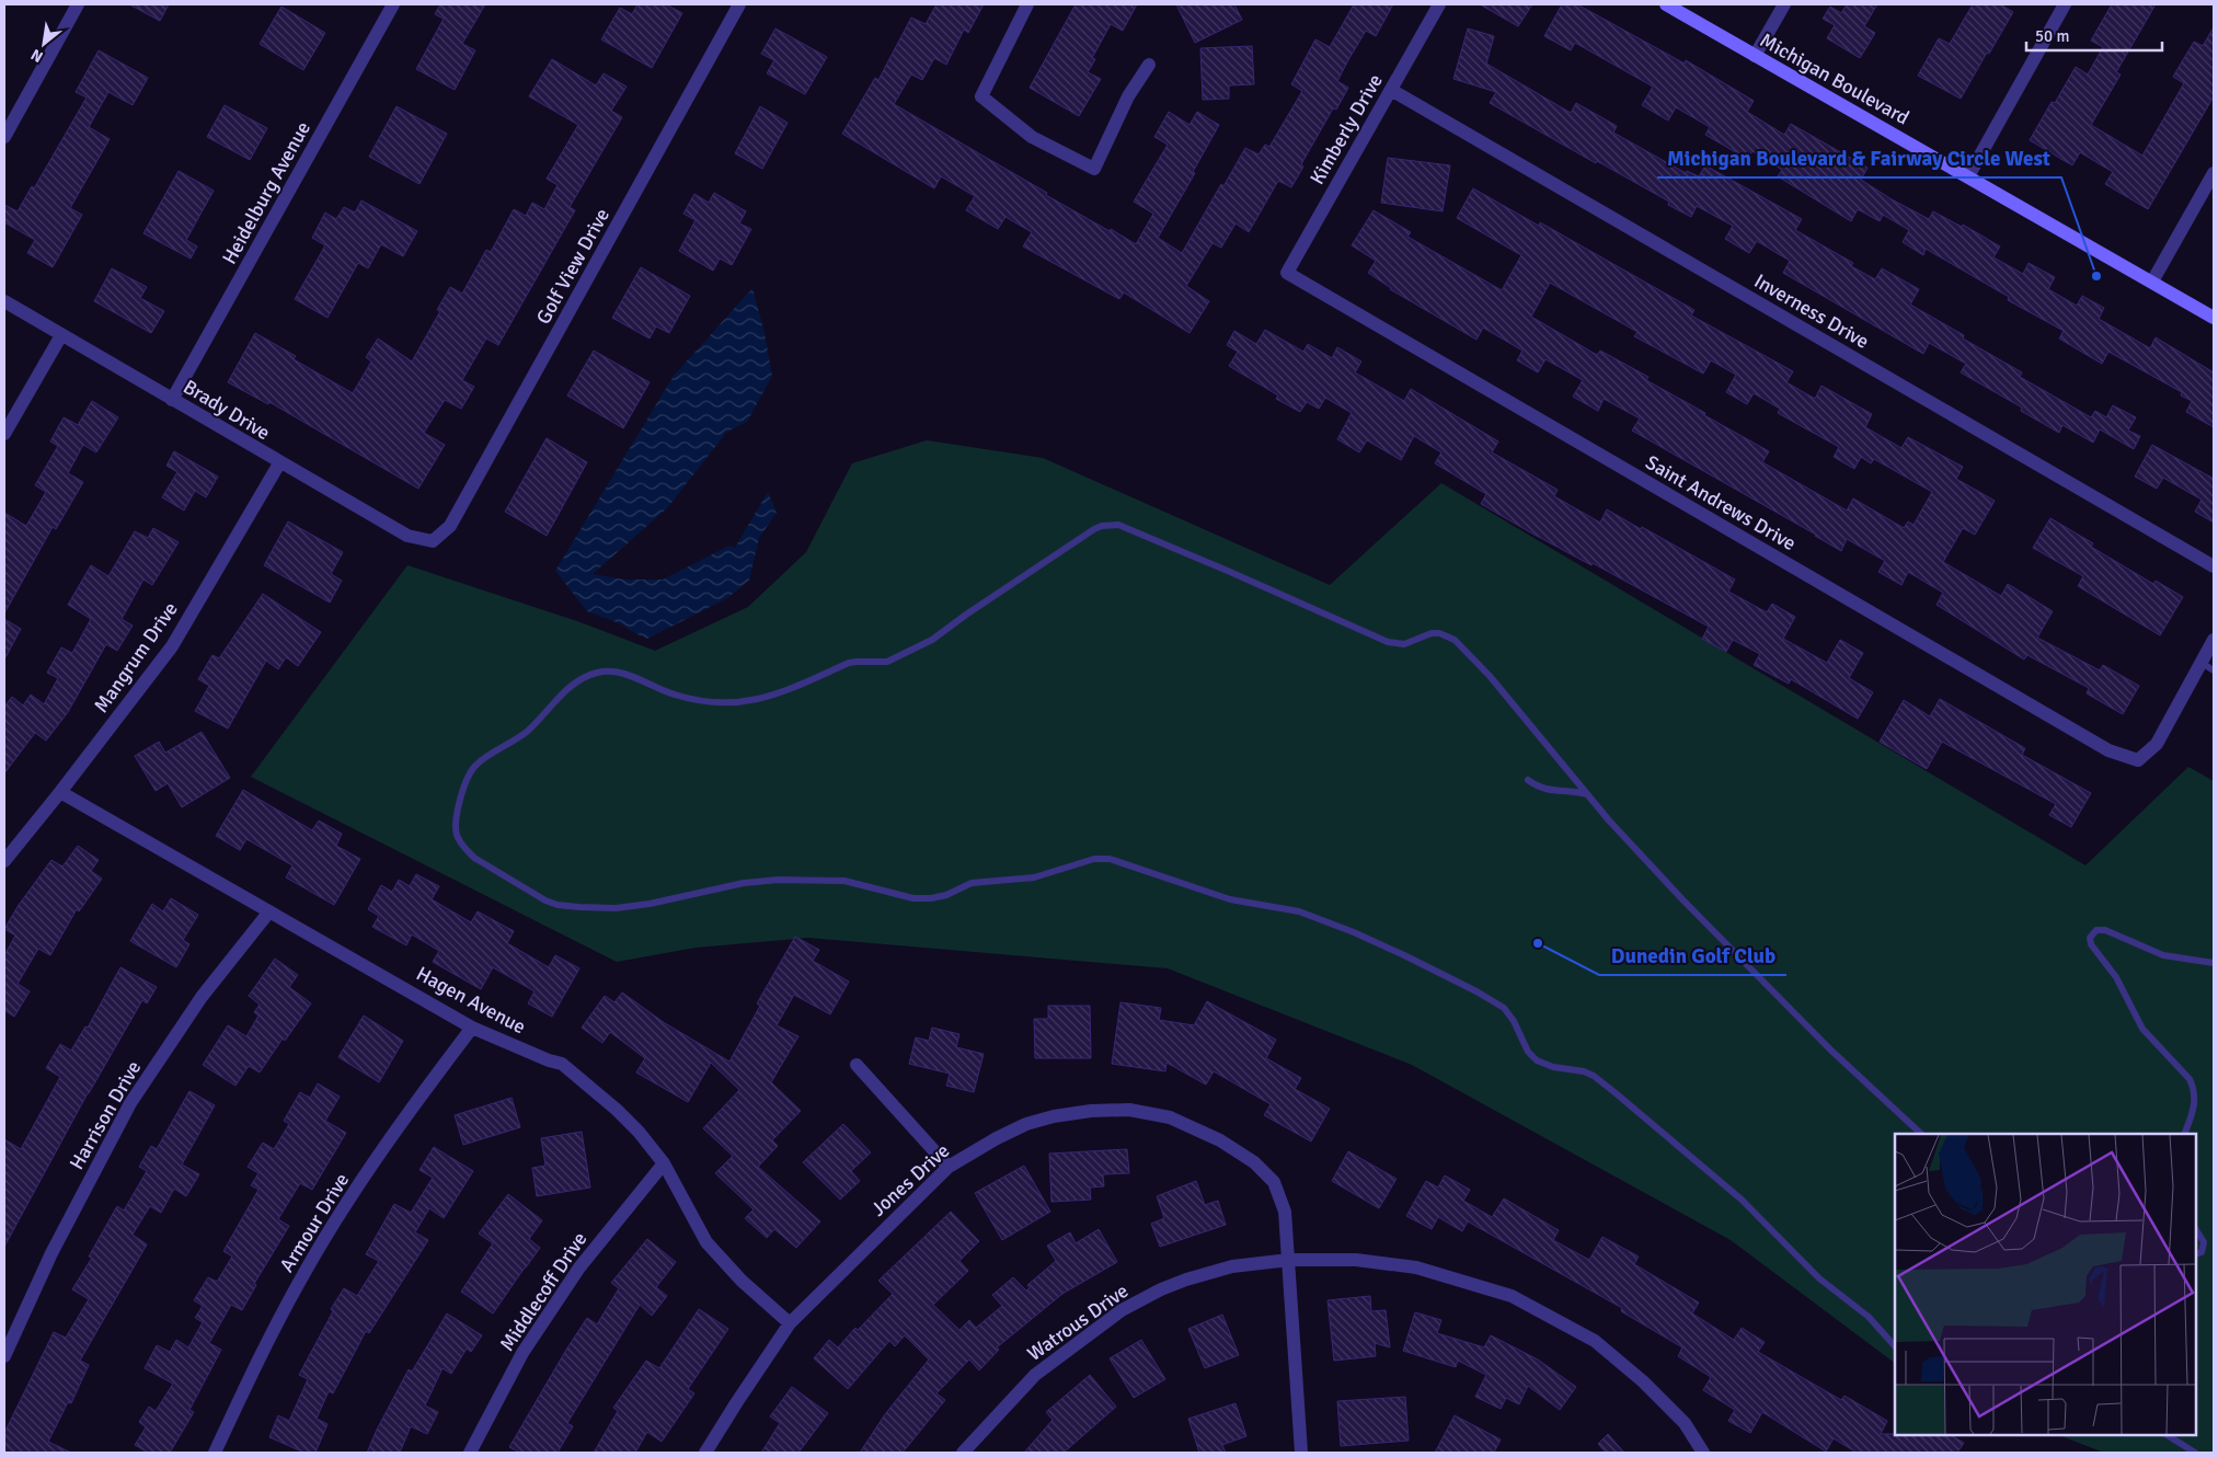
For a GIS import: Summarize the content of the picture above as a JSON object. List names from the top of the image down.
{
  "streets": {
    "street": [
      "Michigan Boulevard",
      "Kimberly Drive",
      "Heidelburg Avenue",
      "Golf View Drive",
      "Inverness Drive",
      "Brady Drive",
      "Saint Andrews Drive",
      "Mangrum Drive",
      "Hagen Avenue",
      "Harrison Drive",
      "Jones Drive",
      "Armour Drive",
      "Middlecoff Drive",
      "Watrous Drive"
    ]
  },
  "crossings": [
    ["Kimberly Drive", "Inverness Drive"],
    ["Kimberly Drive", "Saint Andrews Drive"],
    ["Heidelburg Avenue", "Brady Drive"],
    ["Golf View Drive", "Brady Drive"],
    ["Brady Drive", "Mangrum Drive"],
    ["Mangrum Drive", "Hagen Avenue"],
    ["Hagen Avenue", "Harrison Drive"],
    ["Hagen Avenue", "Jones Drive"],
    ["Hagen Avenue", "Armour Drive"],
    ["Hagen Avenue", "Middlecoff Drive"],
    ["Jones Drive", "Watrous Drive"]
  ],
  "places": ["Michigan Boulevard & Fairway Circle West", "Dunedin Golf Club"],
  "scale_bar": "50 m",
  "north": "bottom left"
}
